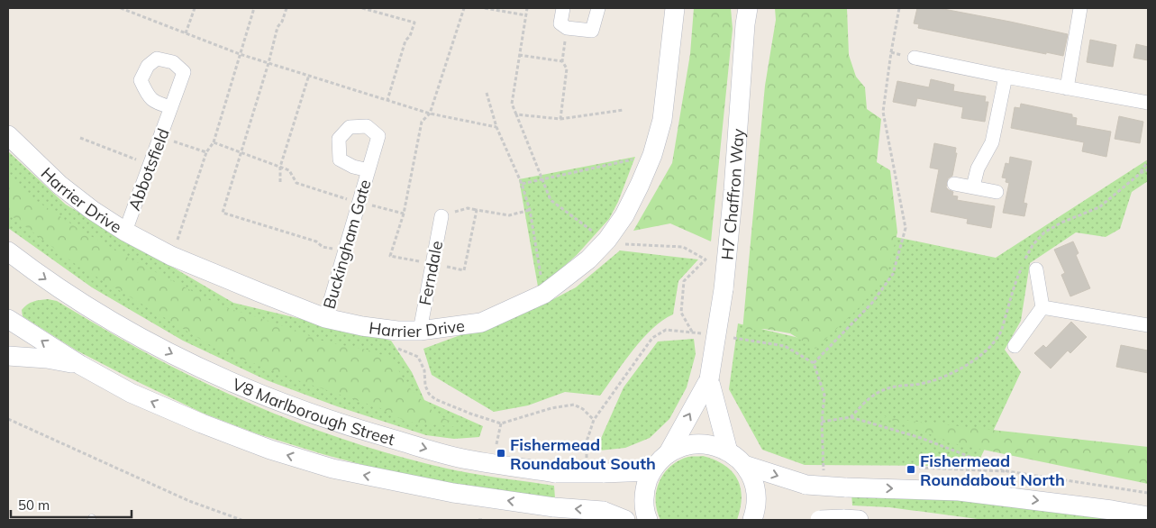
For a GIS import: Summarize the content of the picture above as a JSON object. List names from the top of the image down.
{
  "streets": {
    "main road": ["H7 Chaffron Way", "Harrier Drive", "V8 Marlborough Street"],
    "street": ["Abbotsfield", "Buckingham Gate", "Ferndale"]
  },
  "crossings": [
    ["Abbotsfield", "Harrier Drive"],
    ["Harrier Drive", "Buckingham Gate"],
    ["Harrier Drive", "Ferndale"]
  ],
  "places": {
    "transit": ["Fishermead Roundabout South", "Fishermead Roundabout North"]
  },
  "scale_bar": "50 m"
}
